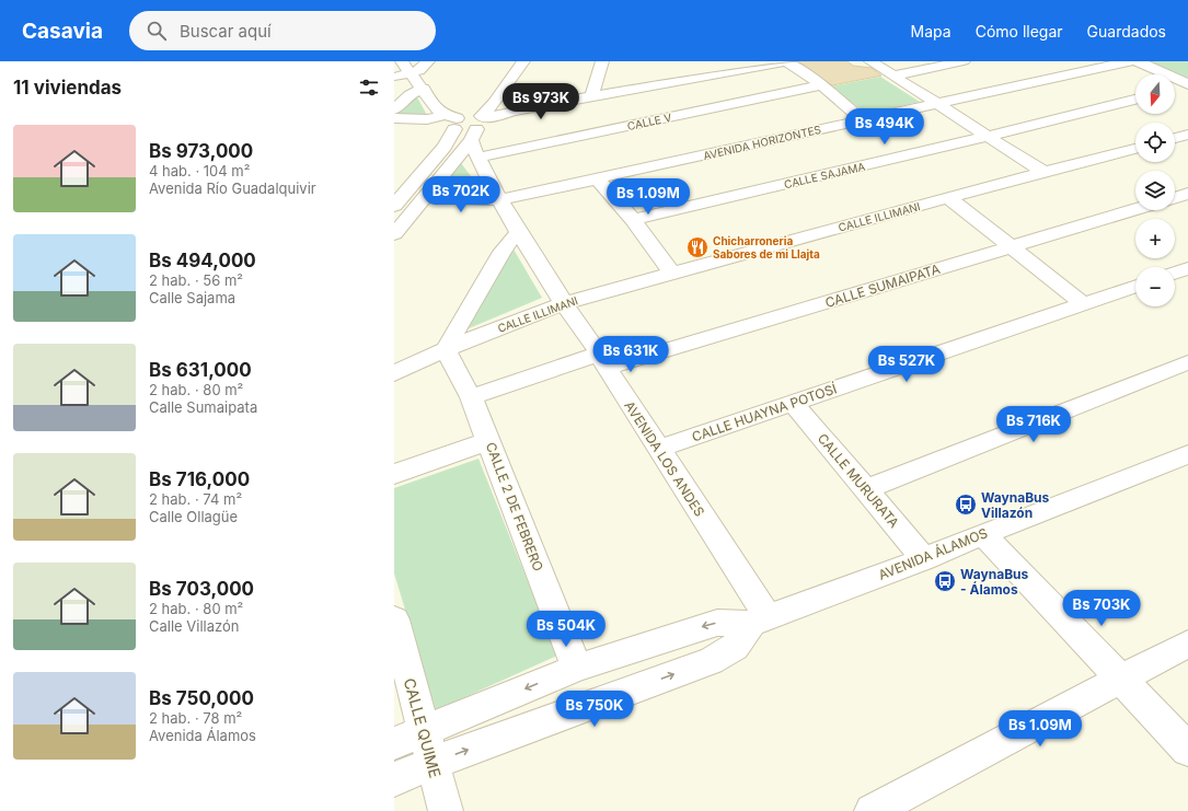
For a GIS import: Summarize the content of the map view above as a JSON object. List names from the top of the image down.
{
  "streets": {
    "street": [
      "CALLE V",
      "AVENIDA HORIZONTES",
      "CALLE SAJAMA",
      "CALLE ILLIMANI",
      "CALLE SUMAIPATA",
      "CALLE HUAYNA POTOSÍ",
      "AVENIDA LOS ANDES",
      "CALLE MURURATA",
      "CALLE 2 DE FEBRERO",
      "AVENIDA ÁLAMOS",
      "CALLE QUIME"
    ]
  },
  "crossings": [
    ["CALLE V", "AVENIDA LOS ANDES"],
    ["AVENIDA HORIZONTES", "AVENIDA LOS ANDES"],
    ["CALLE ILLIMANI", "AVENIDA LOS ANDES"],
    ["CALLE ILLIMANI", "CALLE 2 DE FEBRERO"],
    ["CALLE SUMAIPATA", "AVENIDA LOS ANDES"],
    ["CALLE SUMAIPATA", "CALLE 2 DE FEBRERO"],
    ["CALLE HUAYNA POTOSÍ", "AVENIDA LOS ANDES"],
    ["CALLE HUAYNA POTOSÍ", "CALLE MURURATA"],
    ["AVENIDA LOS ANDES", "AVENIDA ÁLAMOS"],
    ["CALLE MURURATA", "AVENIDA ÁLAMOS"],
    ["CALLE 2 DE FEBRERO", "AVENIDA ÁLAMOS"],
    ["AVENIDA ÁLAMOS", "CALLE QUIME"]
  ],
  "places": {
    "restaurant": ["Chicharroneria Sabores de mi Llajta"],
    "bus stop": ["WaynaBus Villazón", "WaynaBus - Álamos"]
  },
  "north": "bottom",
  "page": {
    "header": "Casavia",
    "search": "Buscar aquí",
    "nav": ["Mapa", "Cómo llegar", "Guardados"],
    "heading": "11 viviendas",
    "map_buttons": ["+", "−"],
    "price": [
      "Bs 973K",
      "Bs 494K",
      "Bs 702K",
      "Bs 1.09M",
      "Bs 631K",
      "Bs 527K",
      "Bs 716K",
      "Bs 703K",
      "Bs 504K",
      "Bs 750K",
      "Bs 1.09M"
    ],
    "list": [
      {
        "name": "Bs 973,000",
        "note": "4 hab. · 104 m² · Avenida Río Guadalquivir"
      },
      {
        "name": "Bs 494,000",
        "note": "2 hab. · 56 m² · Calle Sajama"
      },
      {
        "name": "Bs 631,000",
        "note": "2 hab. · 80 m² · Calle Sumaipata"
      },
      {
        "name": "Bs 716,000",
        "note": "2 hab. · 74 m² · Calle Ollagüe"
      },
      {
        "name": "Bs 703,000",
        "note": "2 hab. · 80 m² · Calle Villazón"
      },
      {
        "name": "Bs 750,000",
        "note": "2 hab. · 78 m² · Avenida Álamos"
      }
    ]
  }
}
